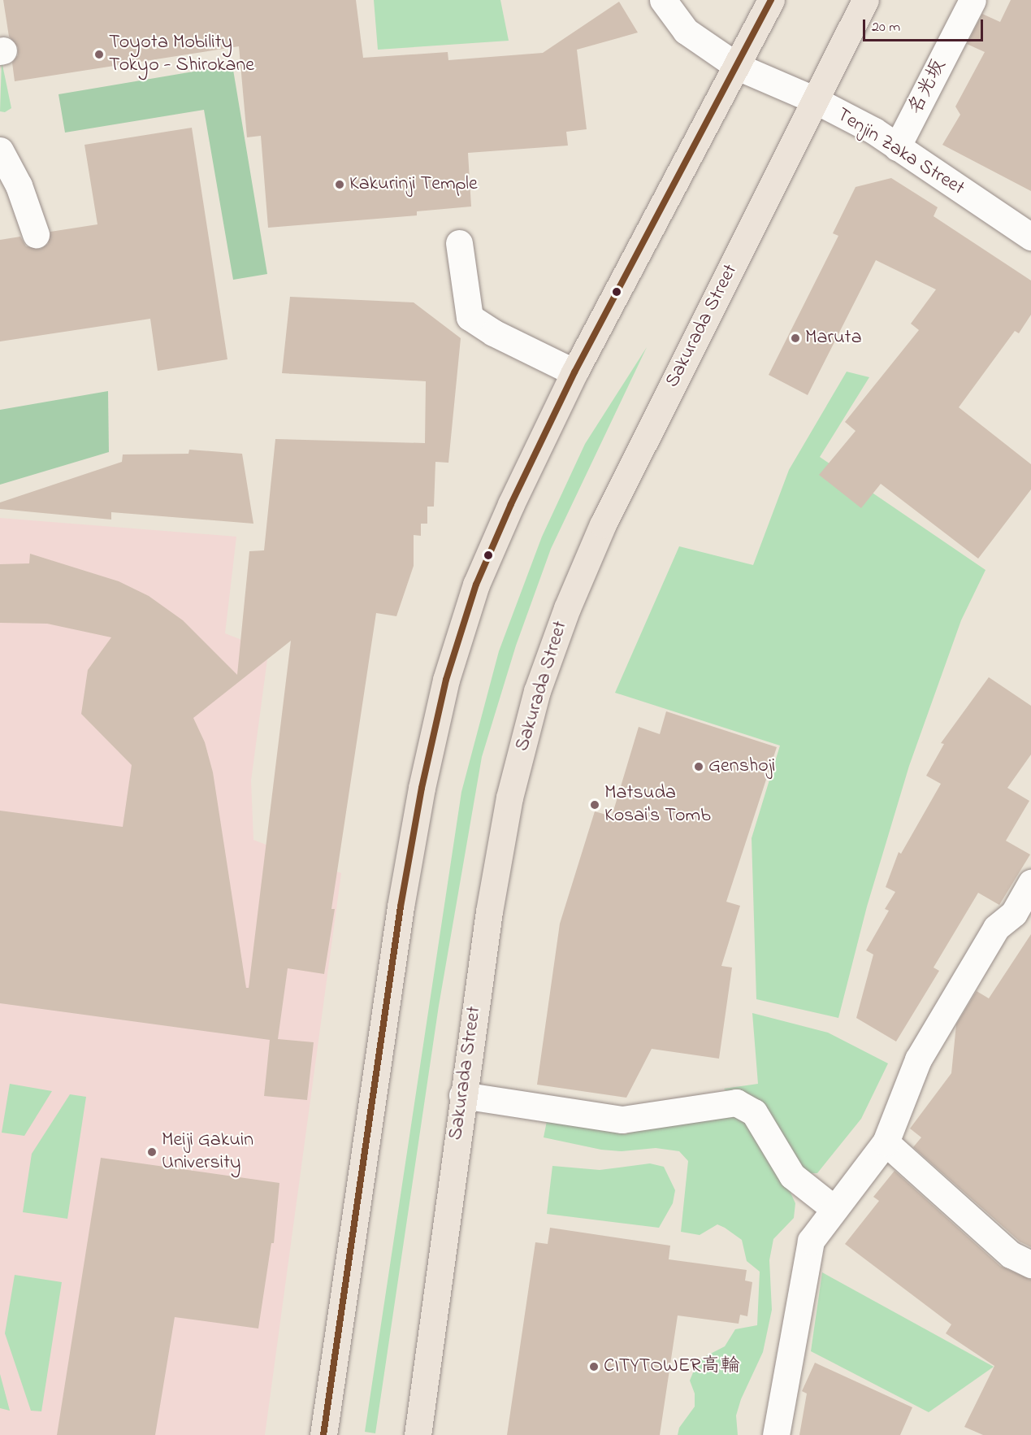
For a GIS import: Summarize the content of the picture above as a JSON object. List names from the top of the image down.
{
  "streets": {
    "highway": ["Sakurada Street"],
    "street": ["名光坂", "Tenjin Zaka Street"]
  },
  "crossings": [
    ["名光坂", "Tenjin Zaka Street"],
    ["Tenjin Zaka Street", "Sakurada Street"]
  ],
  "places": [
    "Toyota Mobility Tokyo - Shirokane",
    "Kakurinji Temple",
    "Maruta",
    "Genshoji",
    "Matsuda Kosai's Tomb",
    "Meiji Gakuin University",
    "CITYTOWER高輪"
  ],
  "scale_bar": "20 m"
}
